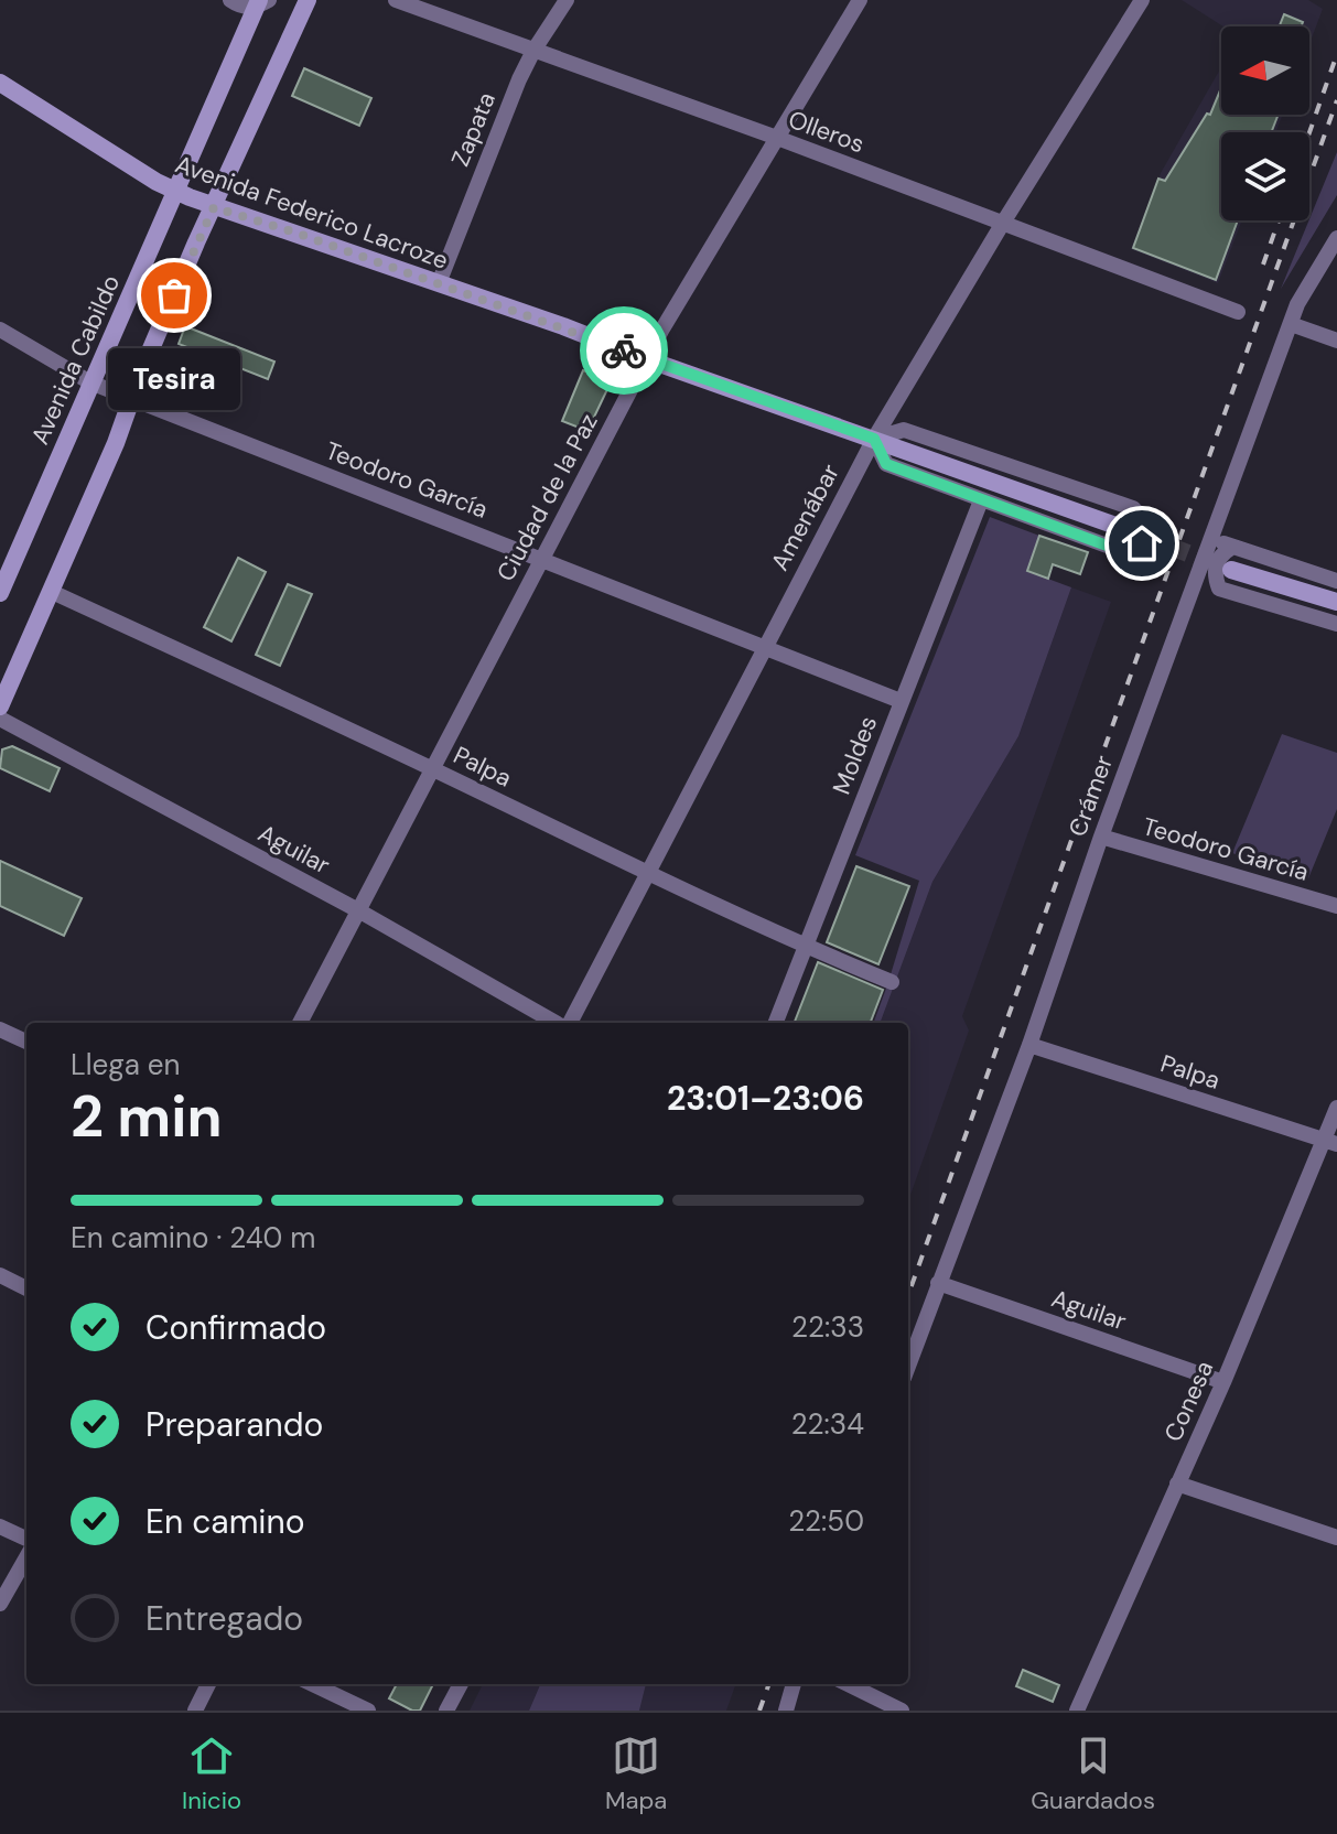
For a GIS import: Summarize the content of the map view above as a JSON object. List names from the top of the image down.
{
  "streets": {
    "main road": ["Avenida Federico Lacroze", "Avenida Cabildo"],
    "street": [
      "Zapata",
      "Olleros",
      "Teodoro García",
      "Ciudad de la Paz",
      "Amenábar",
      "Moldes",
      "Palpa",
      "Crámer",
      "Aguilar",
      "Conesa"
    ]
  },
  "crossings": [
    ["Zapata", "Olleros"],
    ["Zapata", "Avenida Federico Lacroze"],
    ["Olleros", "Ciudad de la Paz"],
    ["Olleros", "Amenábar"],
    ["Avenida Federico Lacroze", "Avenida Cabildo"],
    ["Avenida Federico Lacroze", "Ciudad de la Paz"],
    ["Avenida Federico Lacroze", "Amenábar"],
    ["Avenida Federico Lacroze", "Moldes"],
    ["Avenida Cabildo", "Teodoro García"],
    ["Teodoro García", "Ciudad de la Paz"],
    ["Teodoro García", "Amenábar"],
    ["Teodoro García", "Moldes"],
    ["Teodoro García", "Crámer"],
    ["Ciudad de la Paz", "Palpa"],
    ["Ciudad de la Paz", "Aguilar"],
    ["Amenábar", "Palpa"],
    ["Moldes", "Palpa"],
    ["Palpa", "Crámer"],
    ["Palpa", "Conesa"],
    ["Crámer", "Aguilar"],
    ["Aguilar", "Conesa"]
  ],
  "places": ["Tesira"],
  "north": "left",
  "page": {
    "bubble": "Tesira",
    "heading": ["2 min", "Llega en", "23:01–23:06"],
    "bar": "En camino · 240 m",
    "list": [
      ["Confirmado", "22:33"],
      ["Preparando", "22:34"],
      ["En camino", "22:50"],
      "Entregado"
    ],
    "tabs": ["Inicio", "Mapa", "Guardados"]
  }
}
